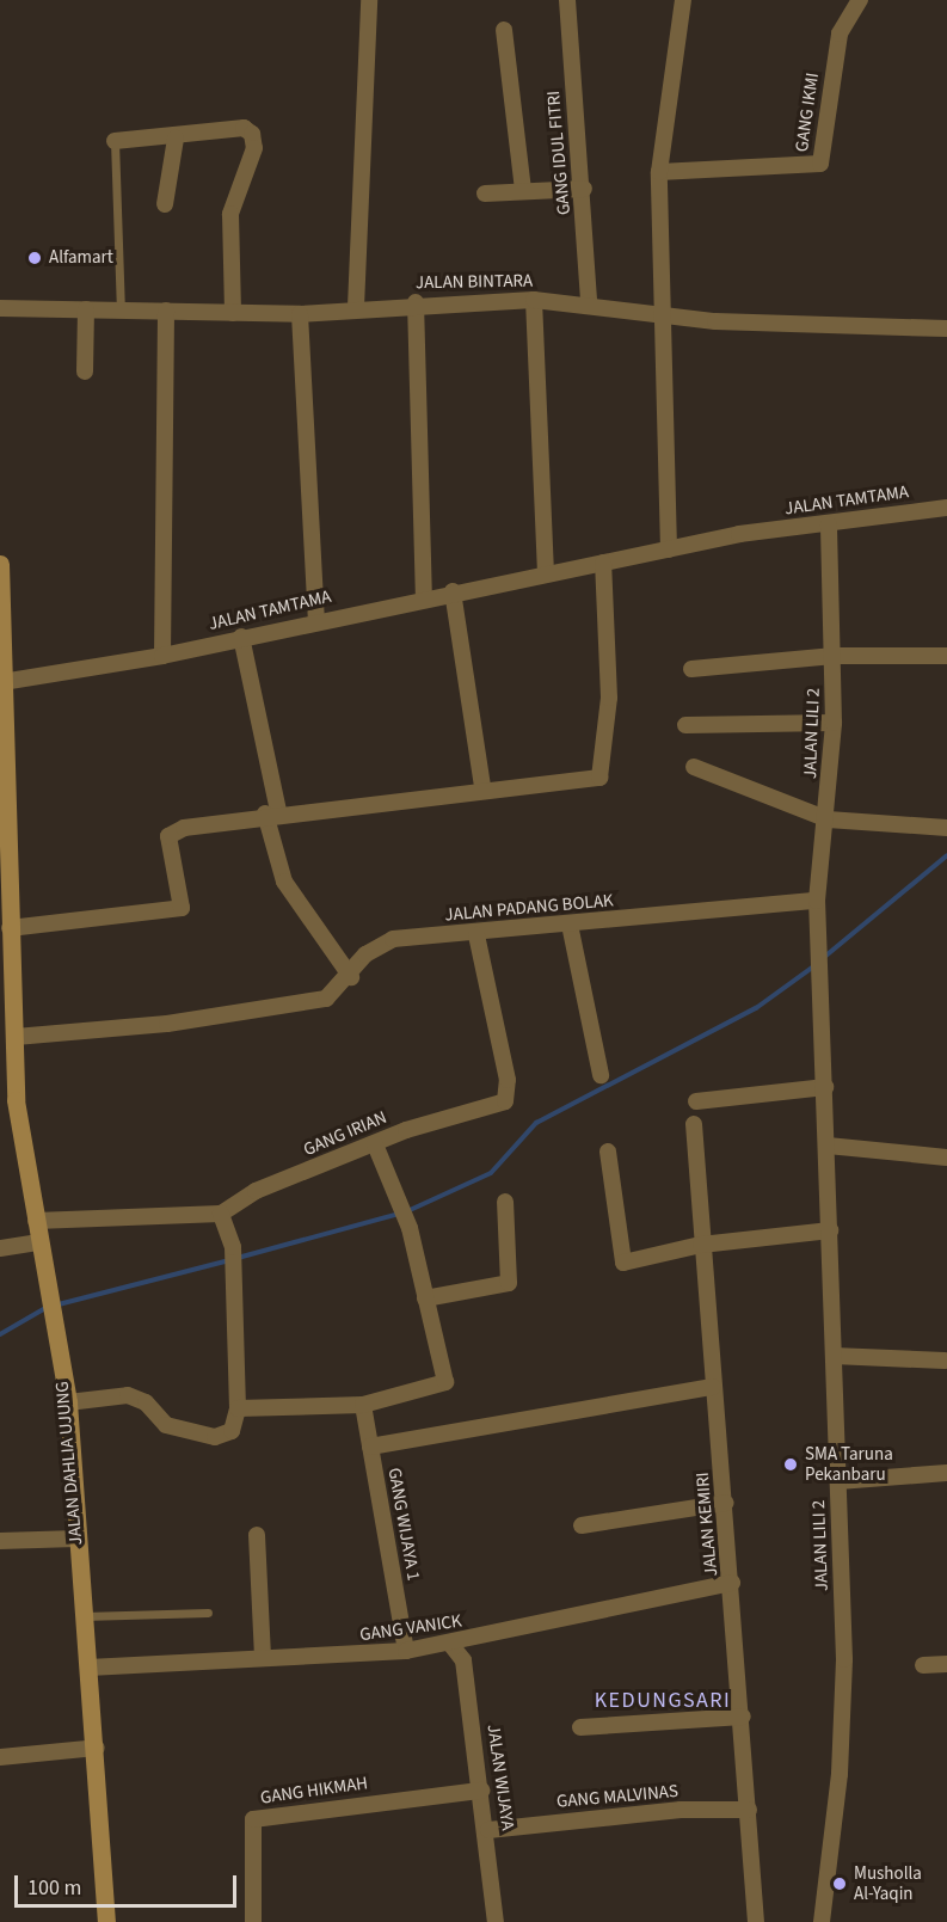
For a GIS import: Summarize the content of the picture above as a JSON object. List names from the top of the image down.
{
  "streets": {
    "main road": ["JALAN DAHLIA UJUNG"],
    "street": [
      "GANG IKMI",
      "GANG IDUL FITRI",
      "JALAN BINTARA",
      "JALAN TAMTAMA",
      "JALAN LILI 2",
      "JALAN PADANG BOLAK",
      "GANG IRIAN",
      "GANG WIJAYA 1",
      "JALAN KEMIRI",
      "GANG VANICK",
      "JALAN WIJAYA",
      "GANG HIKMAH",
      "GANG MALVINAS"
    ]
  },
  "crossings": [
    ["GANG IDUL FITRI", "JALAN BINTARA"],
    ["JALAN TAMTAMA", "JALAN LILI 2"],
    ["JALAN TAMTAMA", "JALAN DAHLIA UJUNG"],
    ["JALAN LILI 2", "JALAN PADANG BOLAK"],
    ["JALAN PADANG BOLAK", "GANG IRIAN"],
    ["JALAN PADANG BOLAK", "JALAN DAHLIA UJUNG"],
    ["JALAN DAHLIA UJUNG", "GANG VANICK"],
    ["GANG WIJAYA 1", "GANG VANICK"],
    ["JALAN KEMIRI", "GANG VANICK"],
    ["JALAN KEMIRI", "GANG MALVINAS"],
    ["GANG VANICK", "JALAN WIJAYA"],
    ["JALAN WIJAYA", "GANG HIKMAH"],
    ["JALAN WIJAYA", "GANG MALVINAS"]
  ],
  "districts": ["KEDUNGSARI"],
  "places": ["Alfamart", "SMA Taruna Pekanbaru", "Musholla Al-Yaqin"],
  "scale_bar": "100 m"
}
